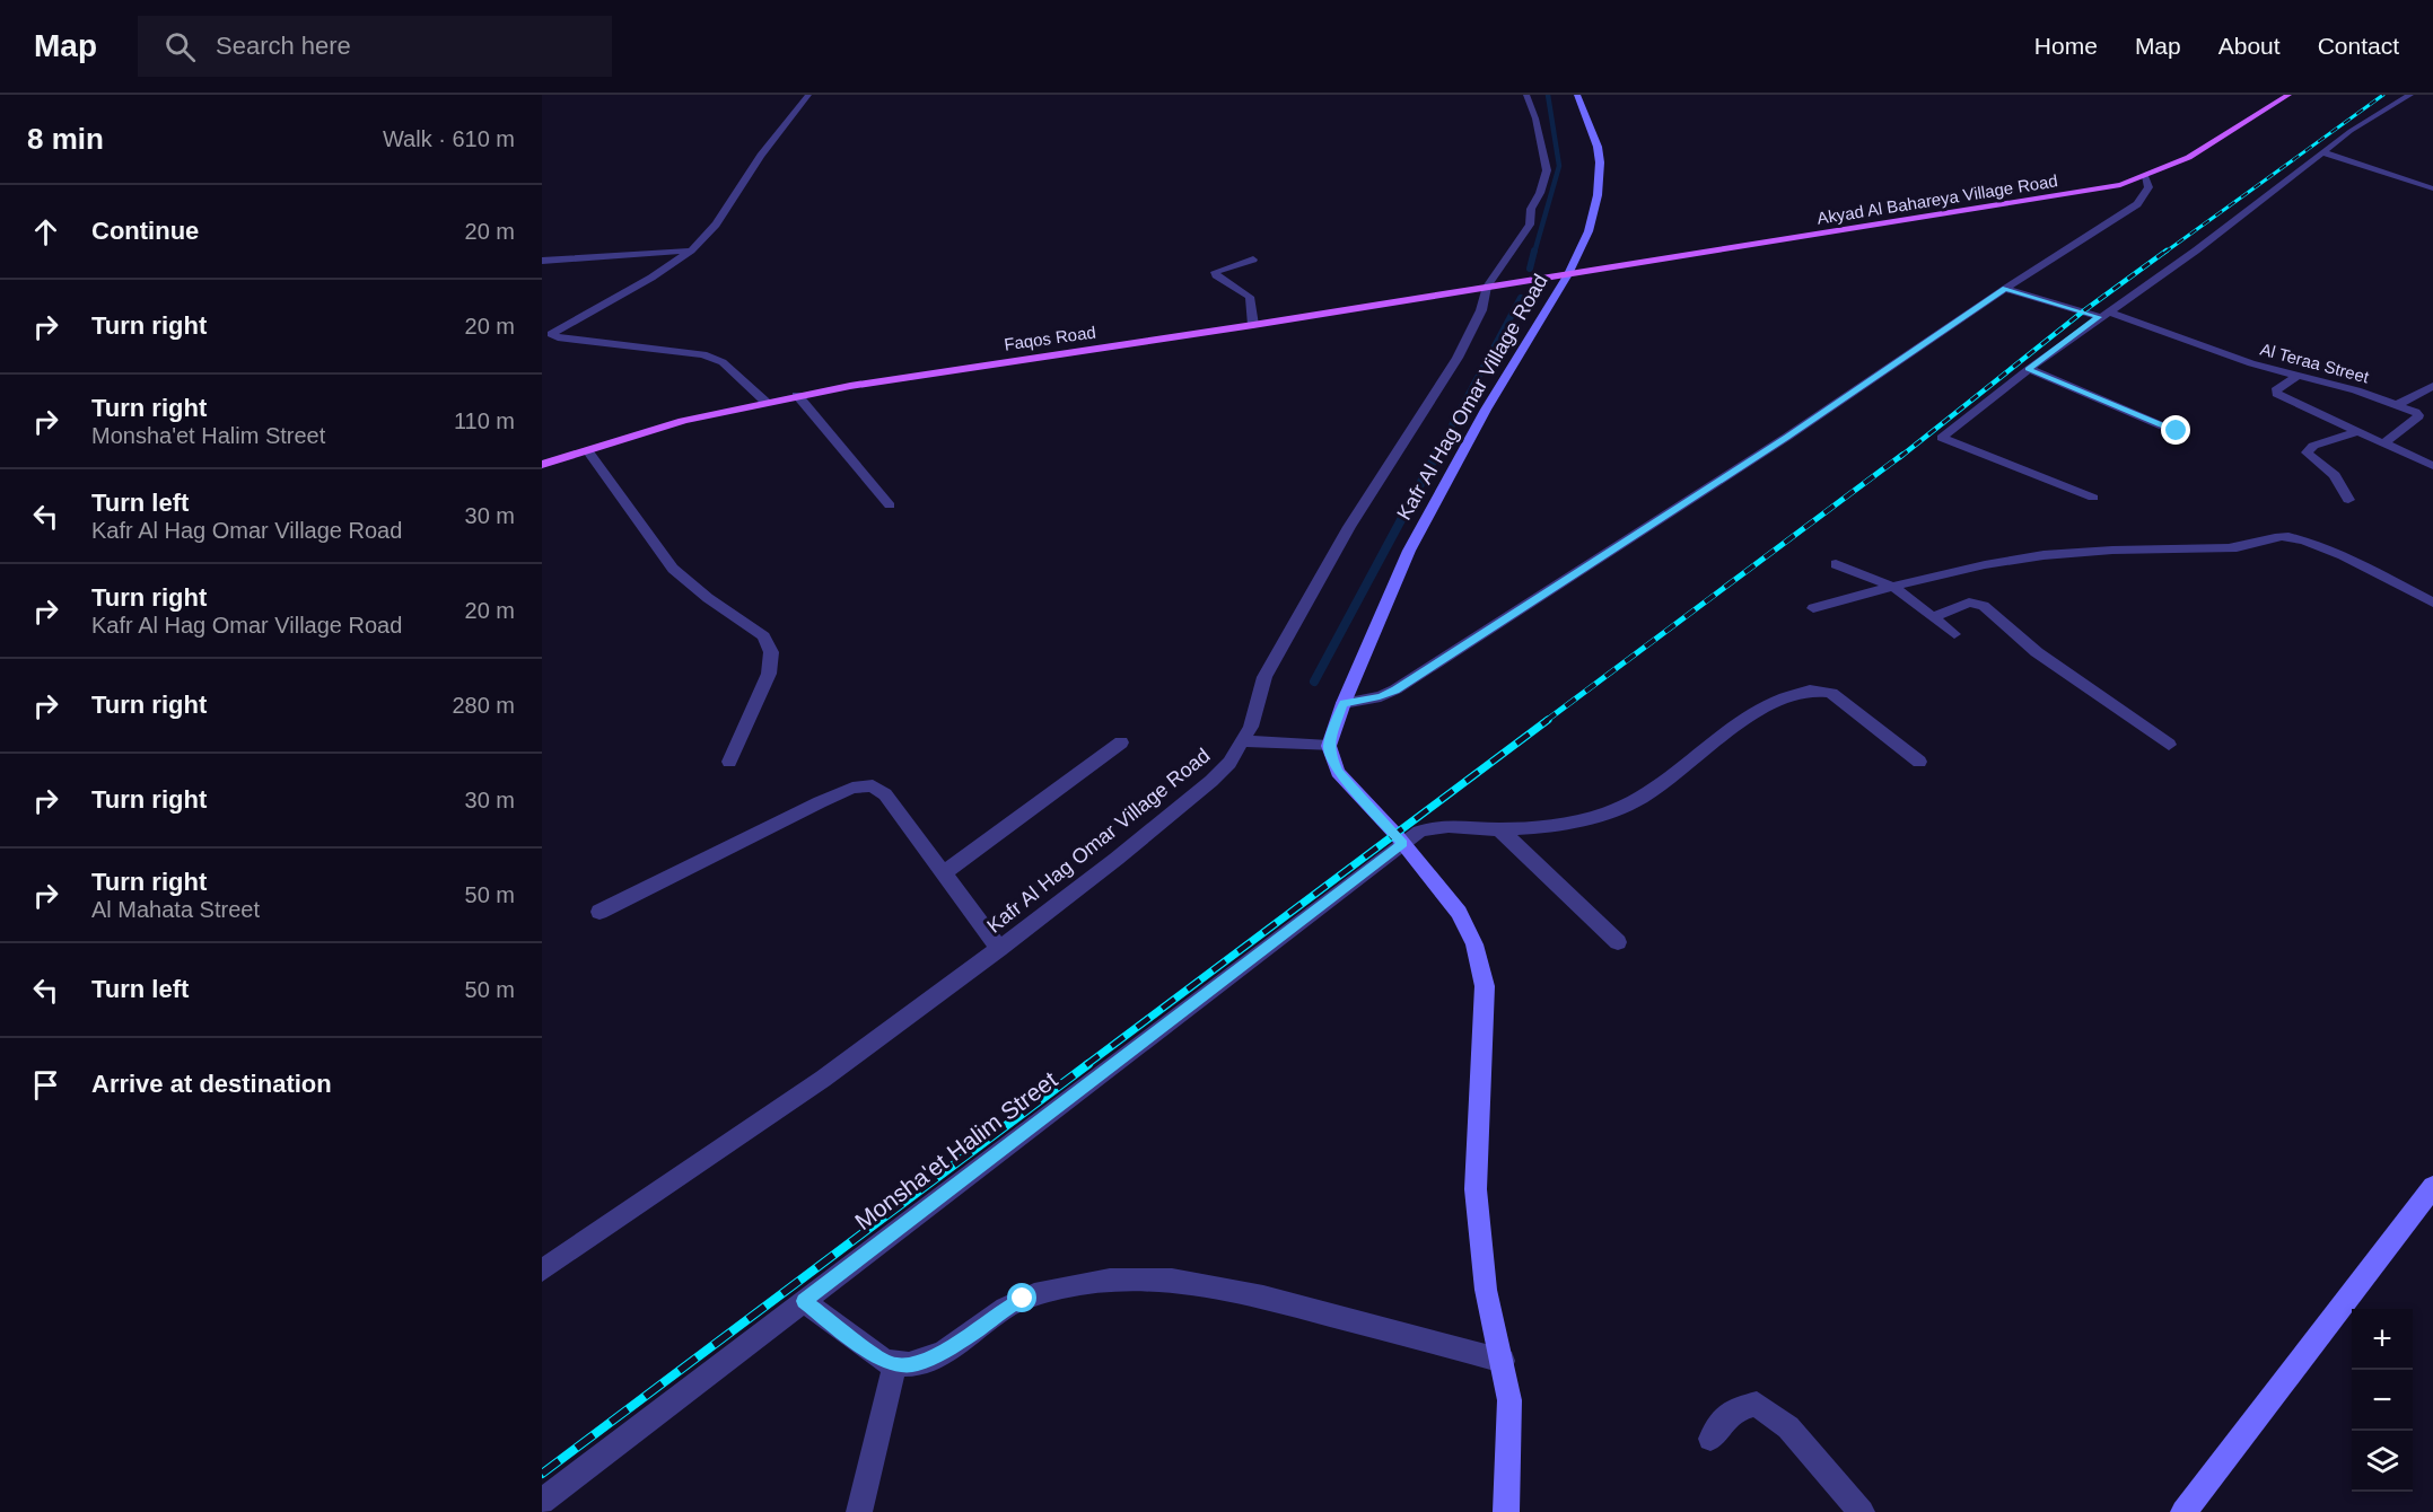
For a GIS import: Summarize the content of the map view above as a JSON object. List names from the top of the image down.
{
  "streets": {
    "main road": ["Akyad Al Bahareya Village Road", "Faqos Road"],
    "street": ["Al Teraa Street", "Kafr Al Hag Omar Village Road", "Monsha'et Halim Street"]
  },
  "crossings": [
    ["Akyad Al Bahareya Village Road", "Faqos Road"],
    ["Akyad Al Bahareya Village Road", "Kafr Al Hag Omar Village Road"],
    ["Faqos Road", "Kafr Al Hag Omar Village Road"]
  ],
  "page": {
    "header": "Map",
    "search": "Search here",
    "nav": [
      "Home",
      "Map",
      "About",
      "Contact"
    ],
    "heading": ["8 min", "Walk · 610 m"],
    "list": [
      ["Continue", "20 m"],
      ["Turn right", "20 m"],
      ["Turn right", "Monsha'et Halim Street", "110 m"],
      ["Turn left", "Kafr Al Hag Omar Village Road", "30 m"],
      ["Turn right", "Kafr Al Hag Omar Village Road", "20 m"],
      ["Turn right", "280 m"],
      ["Turn right", "30 m"],
      ["Turn right", "Al Mahata Street", "50 m"],
      ["Turn left", "50 m"],
      "Arrive at destination"
    ],
    "map_buttons": ["+", "−"]
  }
}
